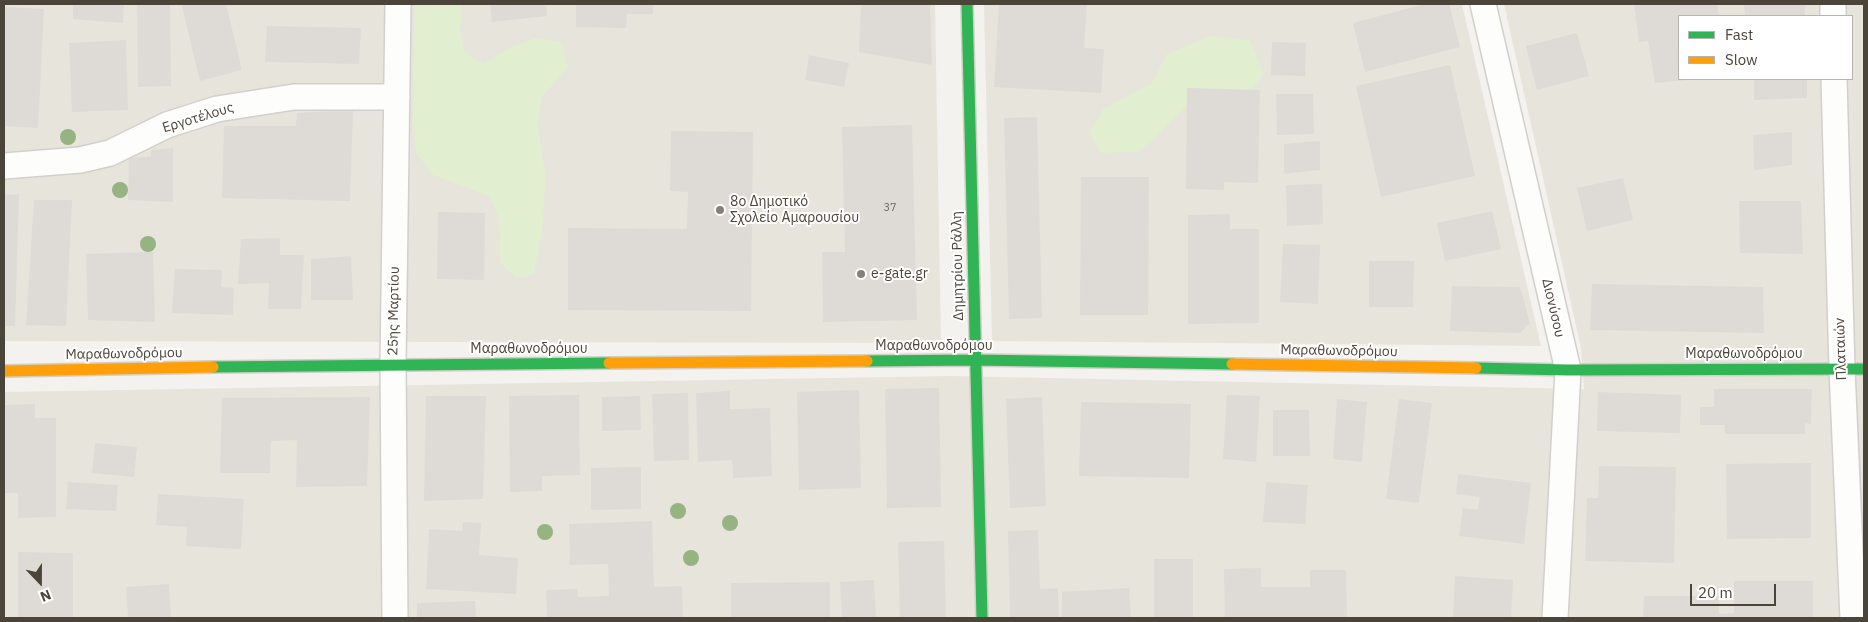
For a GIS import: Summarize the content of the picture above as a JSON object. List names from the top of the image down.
{
  "streets": {
    "street": [
      "Εργοτέλους",
      "Δημητρίου Ράλλη",
      "Διονύσου",
      "25ης Μαρτίου",
      "Μαραθωνοδρόμου",
      "Πλαταιών"
    ]
  },
  "crossings": [
    ["Εργοτέλους", "25ης Μαρτίου"],
    ["Δημητρίου Ράλλη", "Μαραθωνοδρόμου"],
    ["Διονύσου", "Μαραθωνοδρόμου"],
    ["25ης Μαρτίου", "Μαραθωνοδρόμου"],
    ["Μαραθωνοδρόμου", "Πλαταιών"]
  ],
  "places": ["8ο Δημοτικό Σχολείο Αμαρουσίου", "e-gate.gr"],
  "house_numbers": ["37"],
  "legend": ["Fast", "Slow"],
  "scale_bar": "20 m",
  "north": "bottom"
}
